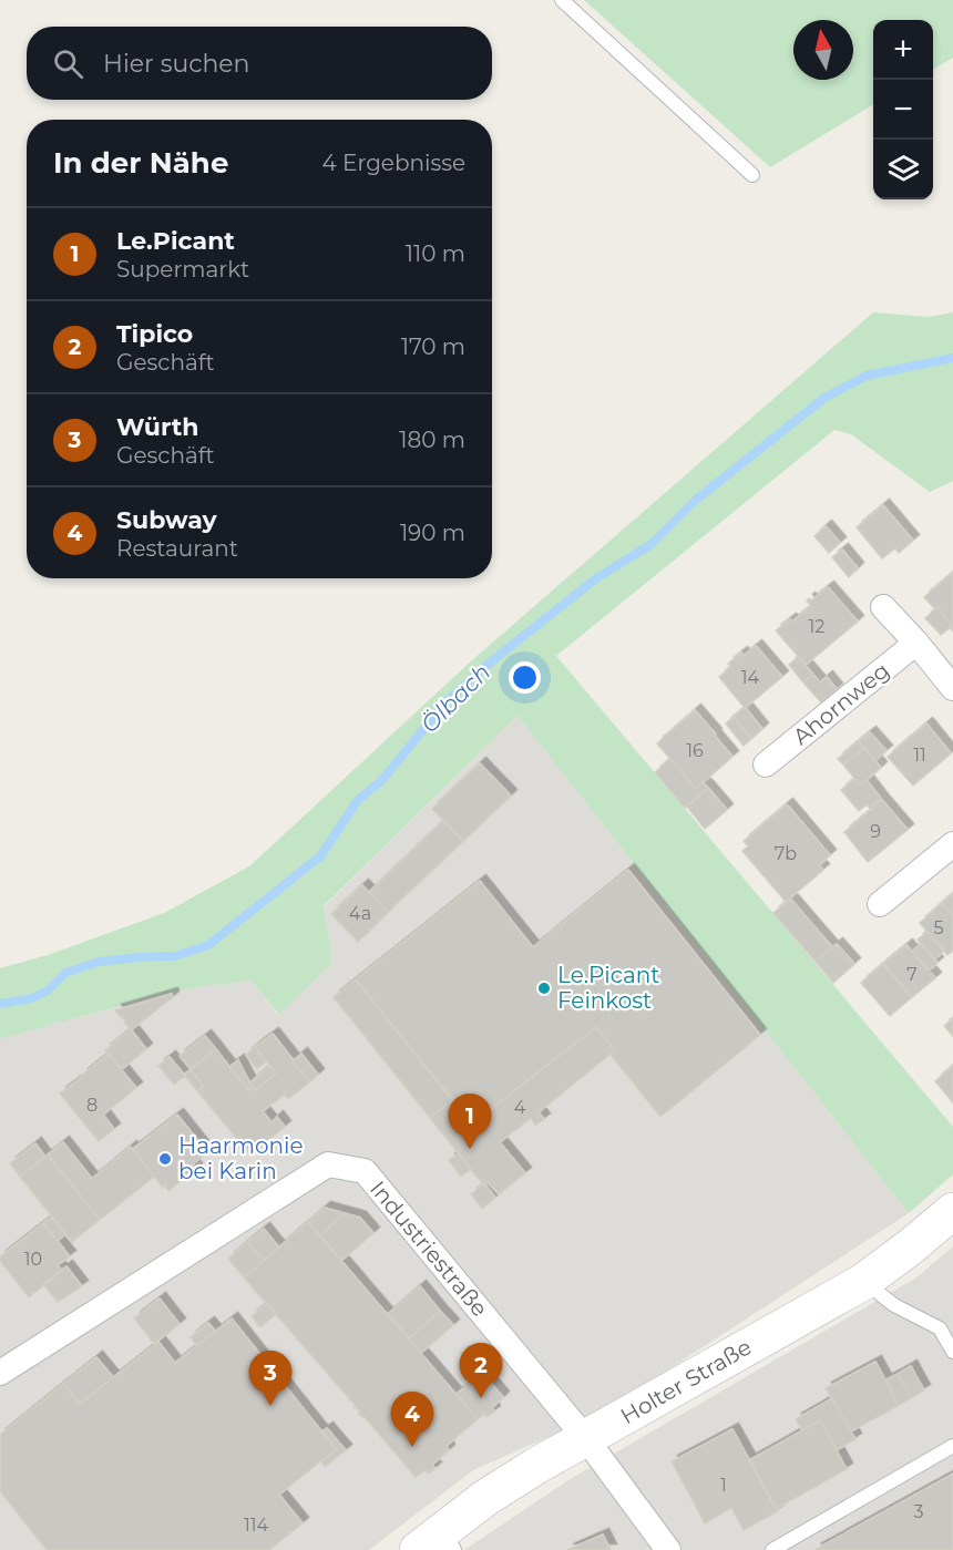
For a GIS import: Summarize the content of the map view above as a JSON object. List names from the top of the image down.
{
  "streets": {
    "street": ["Ahornweg", "Industriestraße", "Holter Straße"]
  },
  "crossings": [
    ["Industriestraße", "Holter Straße"]
  ],
  "water": ["Ölbach"],
  "places": ["Le.Picant Feinkost", "Haarmonie bei Karin"],
  "house_numbers": [
    "12",
    "14",
    "16",
    "11",
    "9",
    "7b",
    "4a",
    "5",
    "7",
    "8",
    "4",
    "10",
    "1",
    "3",
    "114"
  ],
  "north": "top",
  "page": {
    "map_buttons": ["+", "−"],
    "search": "Hier suchen",
    "heading": ["In der Nähe", "4 Ergebnisse"],
    "list": [
      {
        "mark": "1",
        "name": "Le.Picant",
        "note": "Supermarkt",
        "value": "110 m"
      },
      {
        "mark": "2",
        "name": "Tipico",
        "note": "Geschäft",
        "value": "170 m"
      },
      {
        "mark": "3",
        "name": "Würth",
        "note": "Geschäft",
        "value": "180 m"
      },
      {
        "mark": "4",
        "name": "Subway",
        "note": "Restaurant",
        "value": "190 m"
      }
    ],
    "pins": [
      "1",
      "2",
      "3",
      "4"
    ]
  }
}
